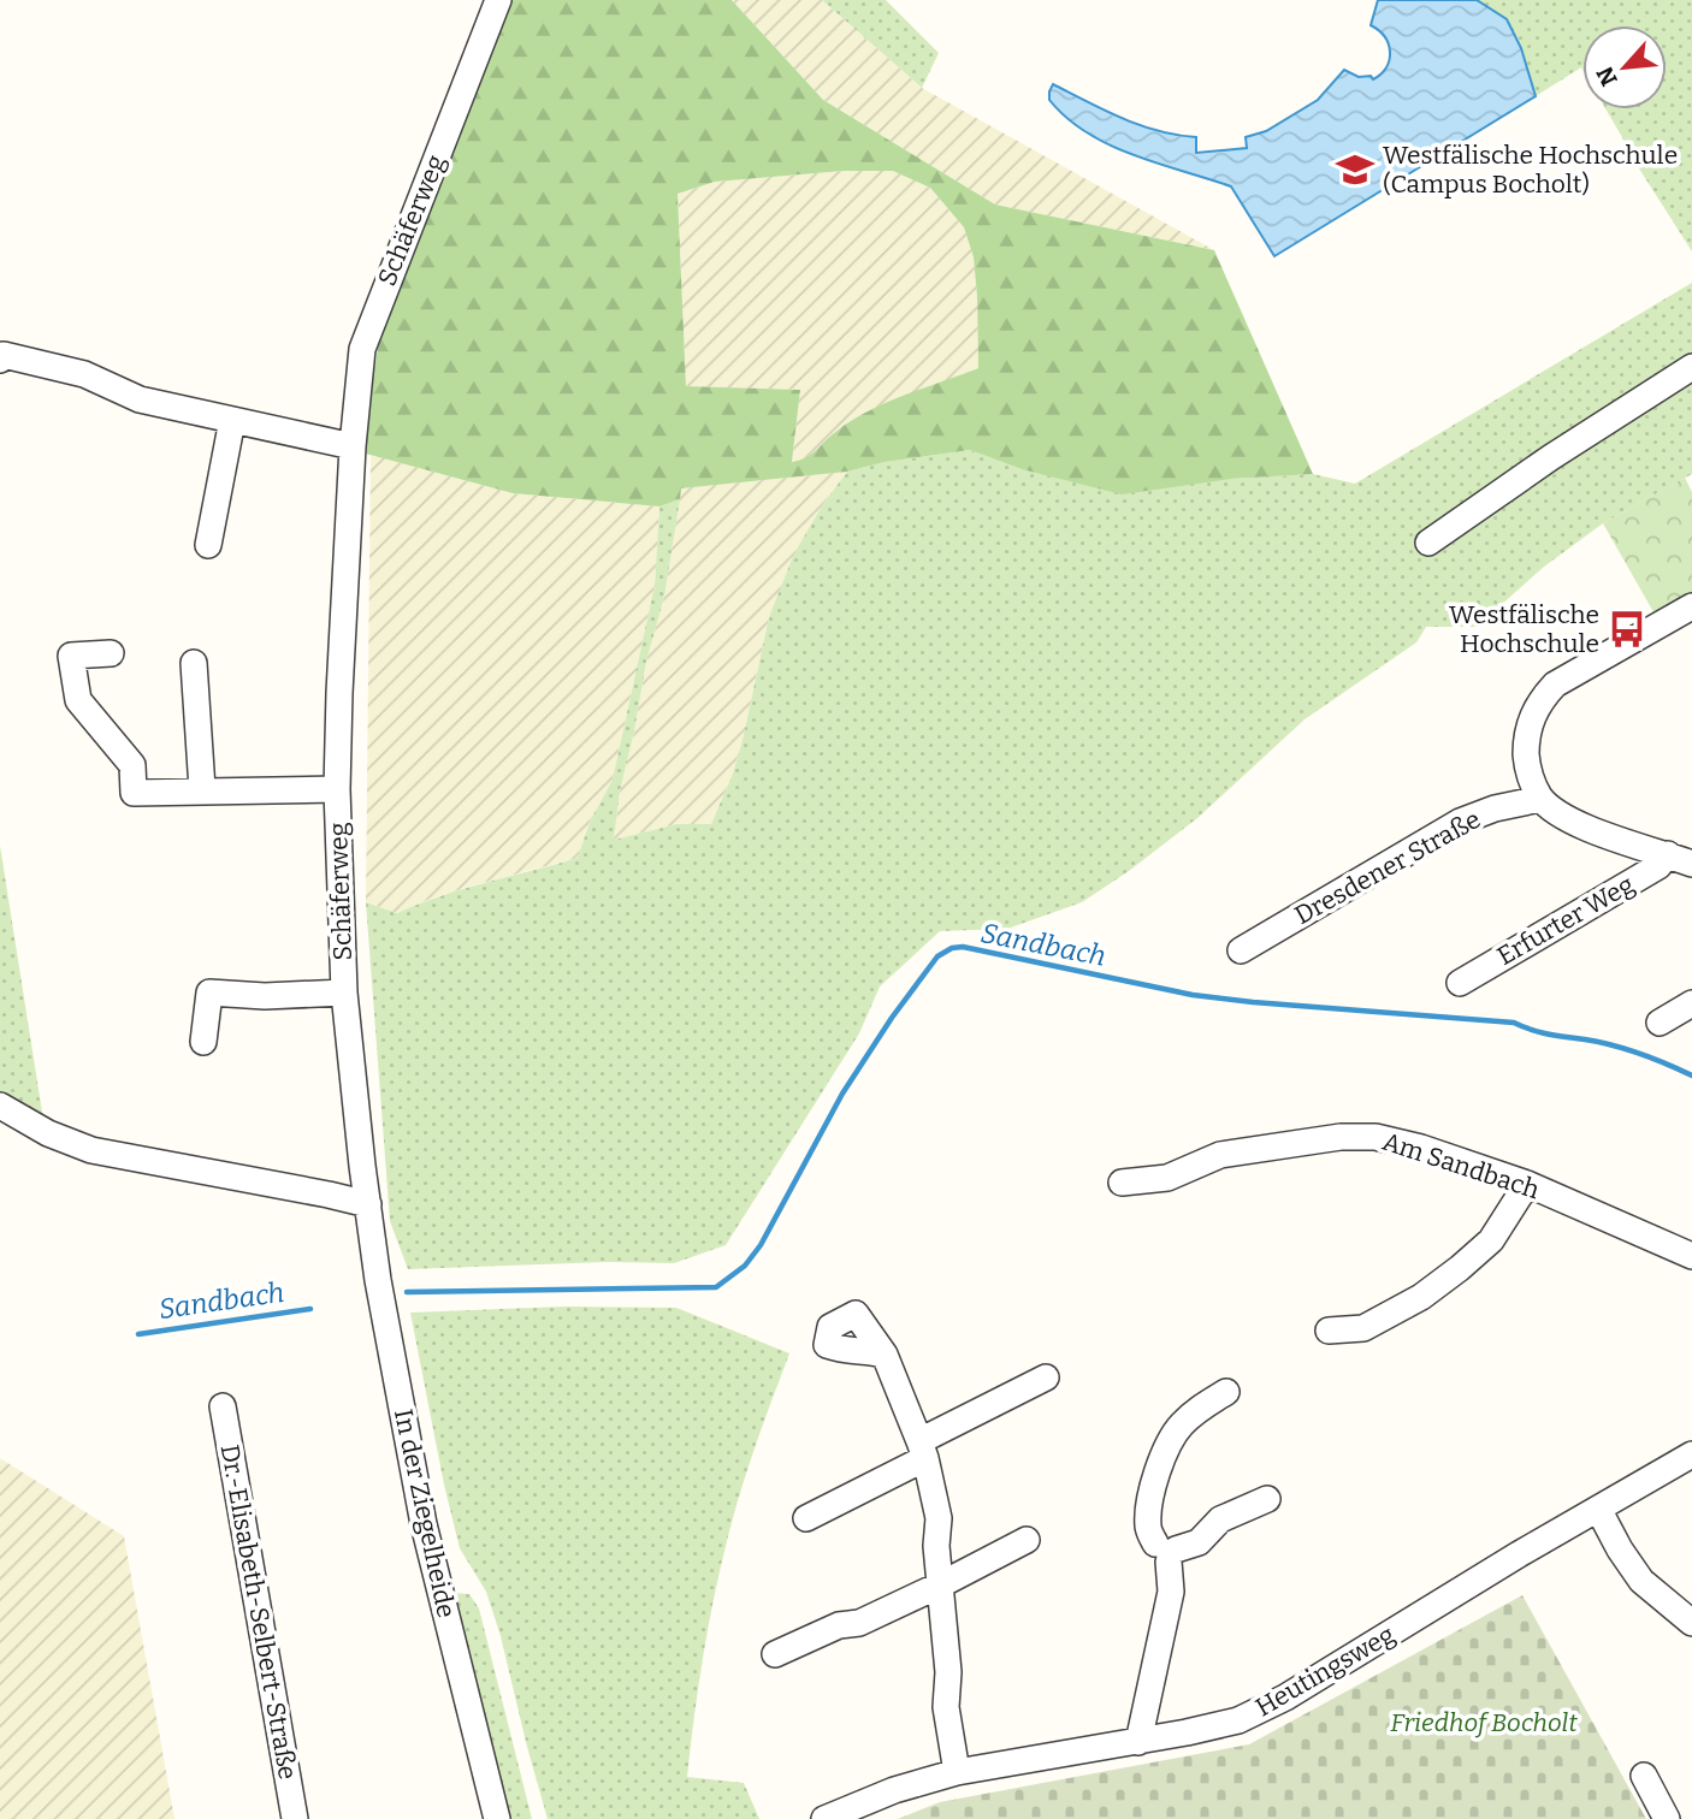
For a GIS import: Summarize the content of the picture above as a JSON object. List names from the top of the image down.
{
  "streets": {
    "street": [
      "Schäferweg",
      "Dresdener Straße",
      "Erfurter Weg",
      "Am Sandbach",
      "In der Ziegelheide",
      "Dr.-Elisabeth-Selbert-Straße",
      "Heutingsweg"
    ]
  },
  "crossings": [
    ["Schäferweg", "In der Ziegelheide"]
  ],
  "water": ["Sandbach"],
  "parks": ["Friedhof Bocholt"],
  "places": {
    "school or university": ["Westfälische Hochschule (Campus Bocholt)"],
    "bus stop": ["Westfälische Hochschule"]
  },
  "north": "bottom left"
}
